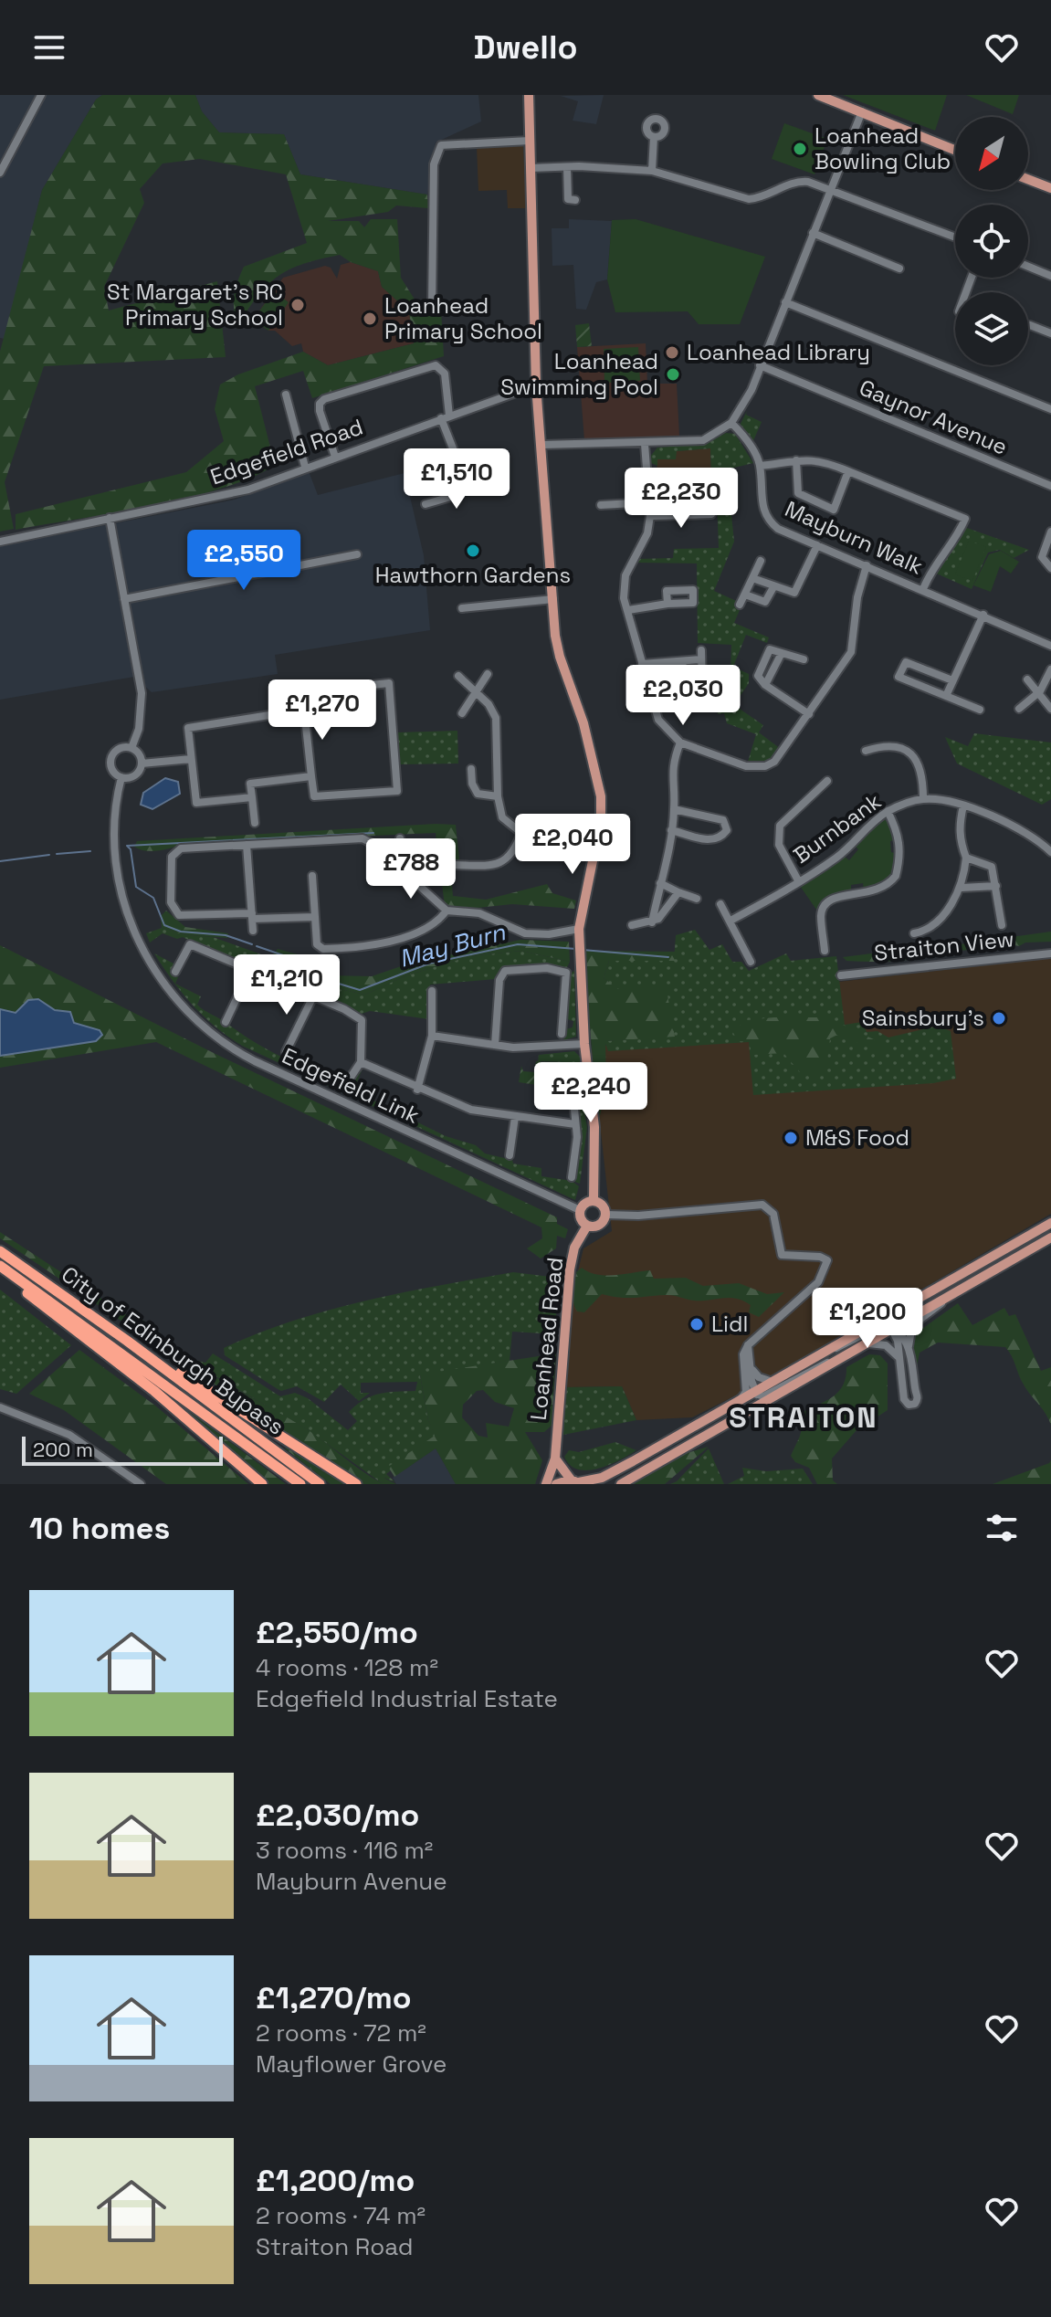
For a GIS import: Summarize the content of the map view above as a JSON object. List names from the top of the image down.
{
  "streets": {
    "highway": ["City of Edinburgh Bypass"],
    "main road": ["Loanhead Road"],
    "street": [
      "Gaynor Avenue",
      "Edgefield Road",
      "Mayburn Walk",
      "Burnbank",
      "Straiton View",
      "Edgefield Link"
    ]
  },
  "crossings": [
    ["Edgefield Road", "Edgefield Link"],
    ["Edgefield Link", "Loanhead Road"]
  ],
  "districts": ["STRAITON"],
  "water": ["May Burn"],
  "places": [
    "Loanhead Bowling Club",
    "St Margaret's RC Primary School",
    "Loanhead Primary School",
    "Loanhead Library",
    "Loanhead Swimming Pool",
    "Hawthorn Gardens",
    "Sainsbury's",
    "M&S Food",
    "Lidl"
  ],
  "scale_bar": "200 m",
  "north": "bottom left",
  "page": {
    "header": "Dwello",
    "price": [
      "£1,510",
      "£2,230",
      "£2,550",
      "£2,030",
      "£1,270",
      "£2,040",
      "£788",
      "£1,210",
      "£2,240",
      "£1,200"
    ],
    "scale": "200 m",
    "heading": "10 homes",
    "list": [
      {
        "name": "£2,550/mo",
        "note": "4 rooms · 128 m² · Edgefield Industrial Estate"
      },
      {
        "name": "£2,030/mo",
        "note": "3 rooms · 116 m² · Mayburn Avenue"
      },
      {
        "name": "£1,270/mo",
        "note": "2 rooms · 72 m² · Mayflower Grove"
      },
      {
        "name": "£1,200/mo",
        "note": "2 rooms · 74 m² · Straiton Road"
      }
    ]
  }
}
